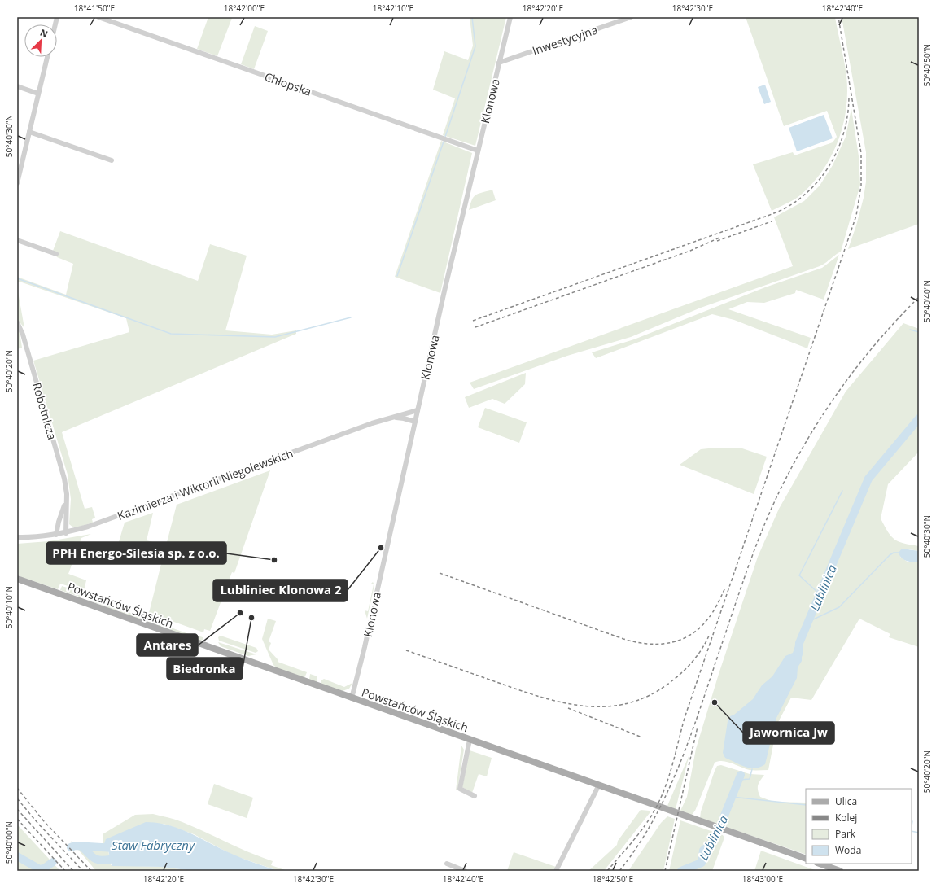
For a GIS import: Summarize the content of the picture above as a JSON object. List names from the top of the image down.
{
  "streets": {
    "main road": ["Powstańców Śląskich"],
    "street": [
      "Inwestycyjna",
      "Chłopska",
      "Klonowa",
      "Robotnicza",
      "Kazimierza i Wiktorii Niegolewskich"
    ]
  },
  "crossings": [
    ["Inwestycyjna", "Klonowa"],
    ["Chłopska", "Klonowa"],
    ["Klonowa", "Kazimierza i Wiktorii Niegolewskich"],
    ["Klonowa", "Powstańców Śląskich"],
    ["Robotnicza", "Kazimierza i Wiktorii Niegolewskich"]
  ],
  "water": ["Lublinica", "Staw Fabryczny"],
  "places": [
    "Lubliniec Klonowa 2",
    "PPH Energo-Silesia sp. z o.o.",
    "Antares",
    "Biedronka",
    "Jawornica Jw"
  ],
  "legend": [
    "Ulica",
    "Kolej",
    "Park",
    "Woda"
  ],
  "north": "top right",
  "coordinates": [
    "18°41'50\"E",
    "18°42'00\"E",
    "18°42'10\"E",
    "18°42'20\"E",
    "18°42'30\"E",
    "18°42'40\"E",
    "50°40'50\"N",
    "50°40'30\"N",
    "50°40'40\"N",
    "50°40'20\"N",
    "50°40'10\"N",
    "50°40'00\"N",
    "18°42'50\"E",
    "18°43'00\"E"
  ]
}
